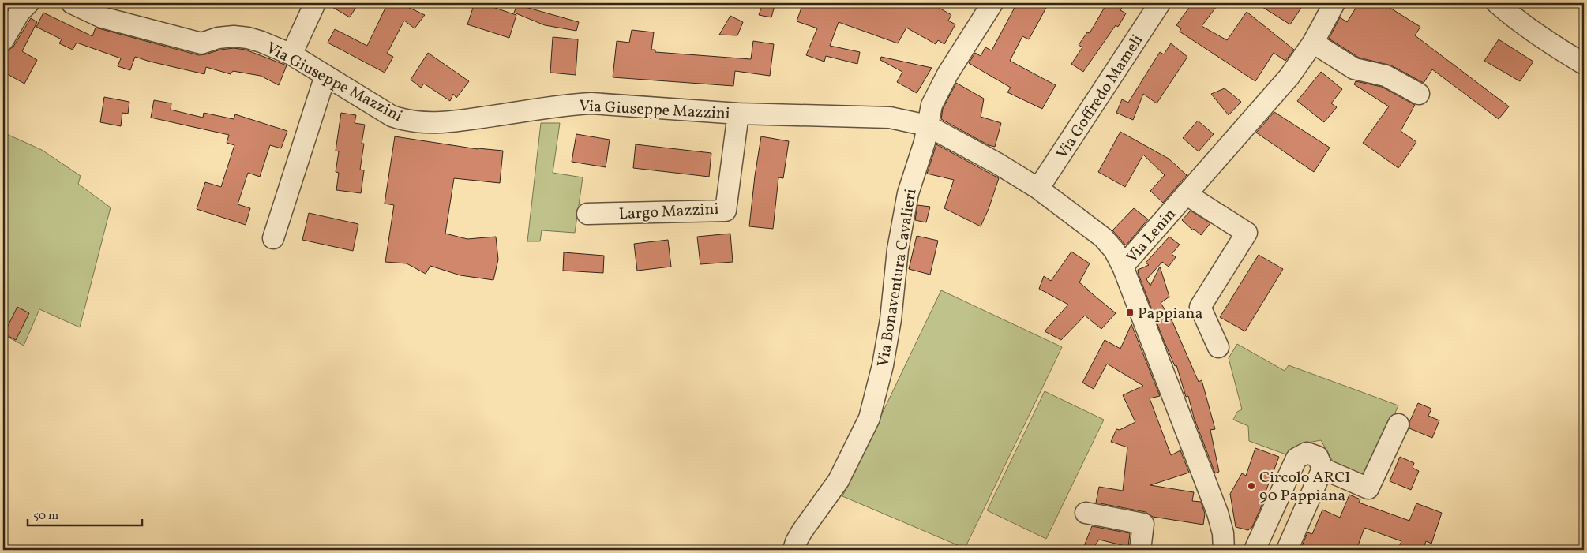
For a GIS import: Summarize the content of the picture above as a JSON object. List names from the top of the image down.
{
  "streets": {
    "street": [
      "Via Giuseppe Mazzini",
      "Via Goffredo Mameli",
      "Largo Mazzini",
      "Via Lenin",
      "Via Bonaventura Cavalieri"
    ]
  },
  "crossings": [
    ["Via Giuseppe Mazzini", "Via Goffredo Mameli"],
    ["Via Giuseppe Mazzini", "Largo Mazzini"],
    ["Via Giuseppe Mazzini", "Via Lenin"],
    ["Via Giuseppe Mazzini", "Via Bonaventura Cavalieri"]
  ],
  "places": {
    "transit": ["Pappiana"],
    "other": ["Circolo ARCI 90 Pappiana"]
  },
  "scale_bar": "50 m"
}
